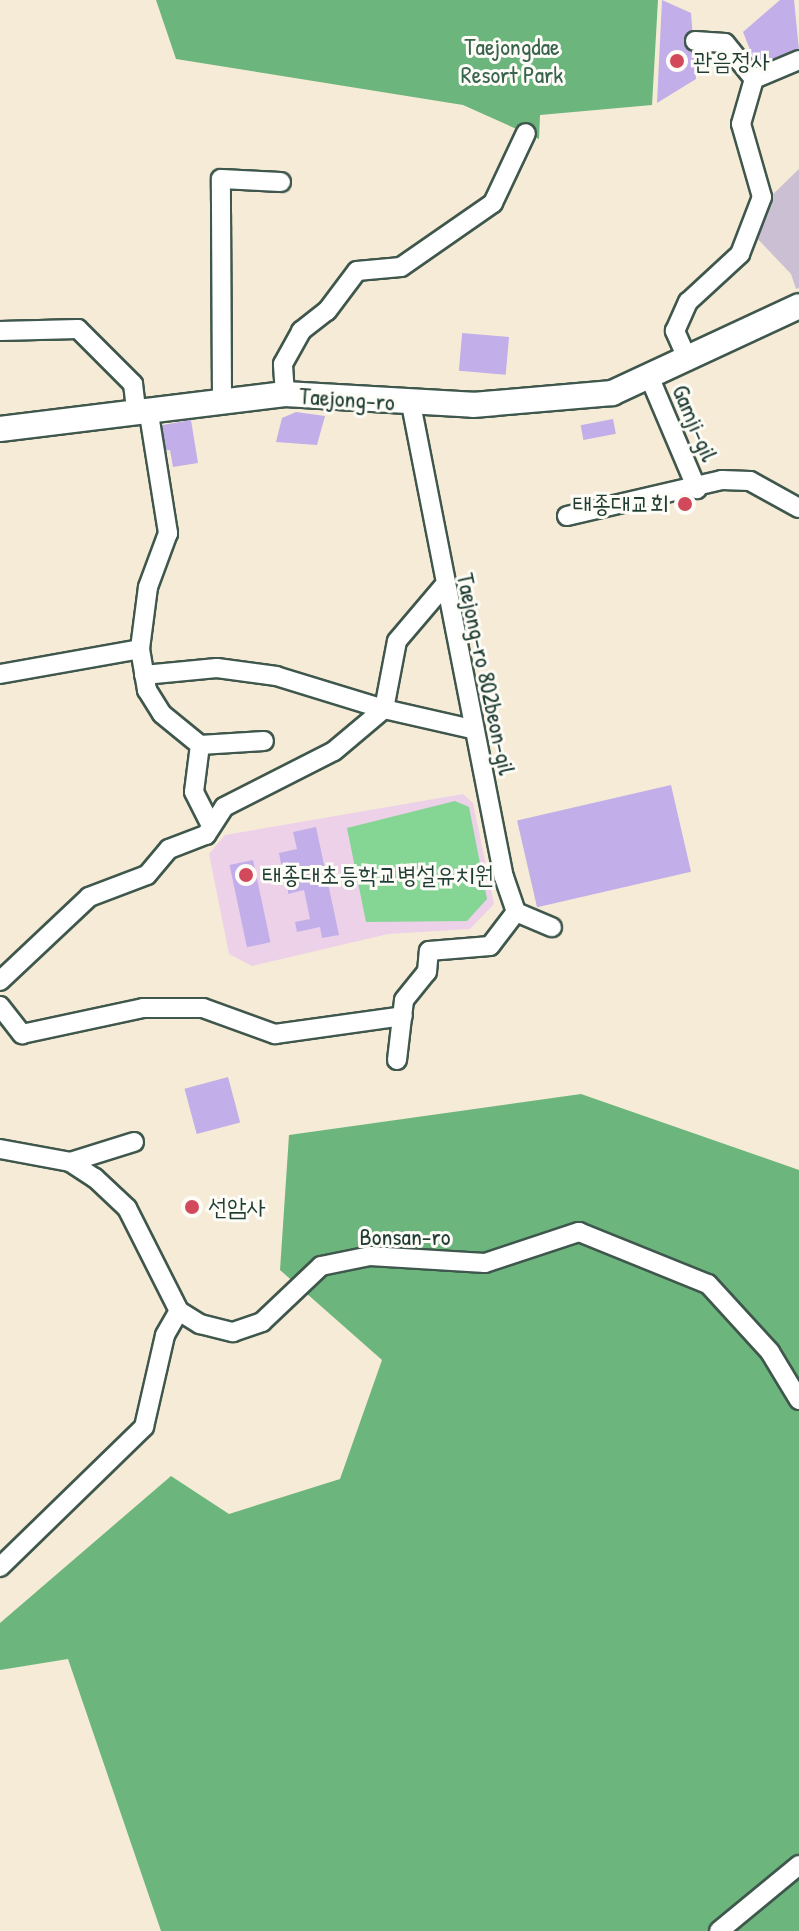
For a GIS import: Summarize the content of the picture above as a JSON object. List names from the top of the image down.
{
  "streets": {
    "main road": ["Taejong-ro"],
    "street": ["Gamji-gil", "Taejong-ro 802beon-gil", "Bonsan-ro"]
  },
  "crossings": [
    ["Taejong-ro", "Gamji-gil"],
    ["Taejong-ro", "Taejong-ro 802beon-gil"]
  ],
  "parks": ["Taejongdae Resort Park"],
  "places": [
    "관음정사",
    "태종대교회",
    "태종대초등학교병설유치원",
    "선암사"
  ]
}
